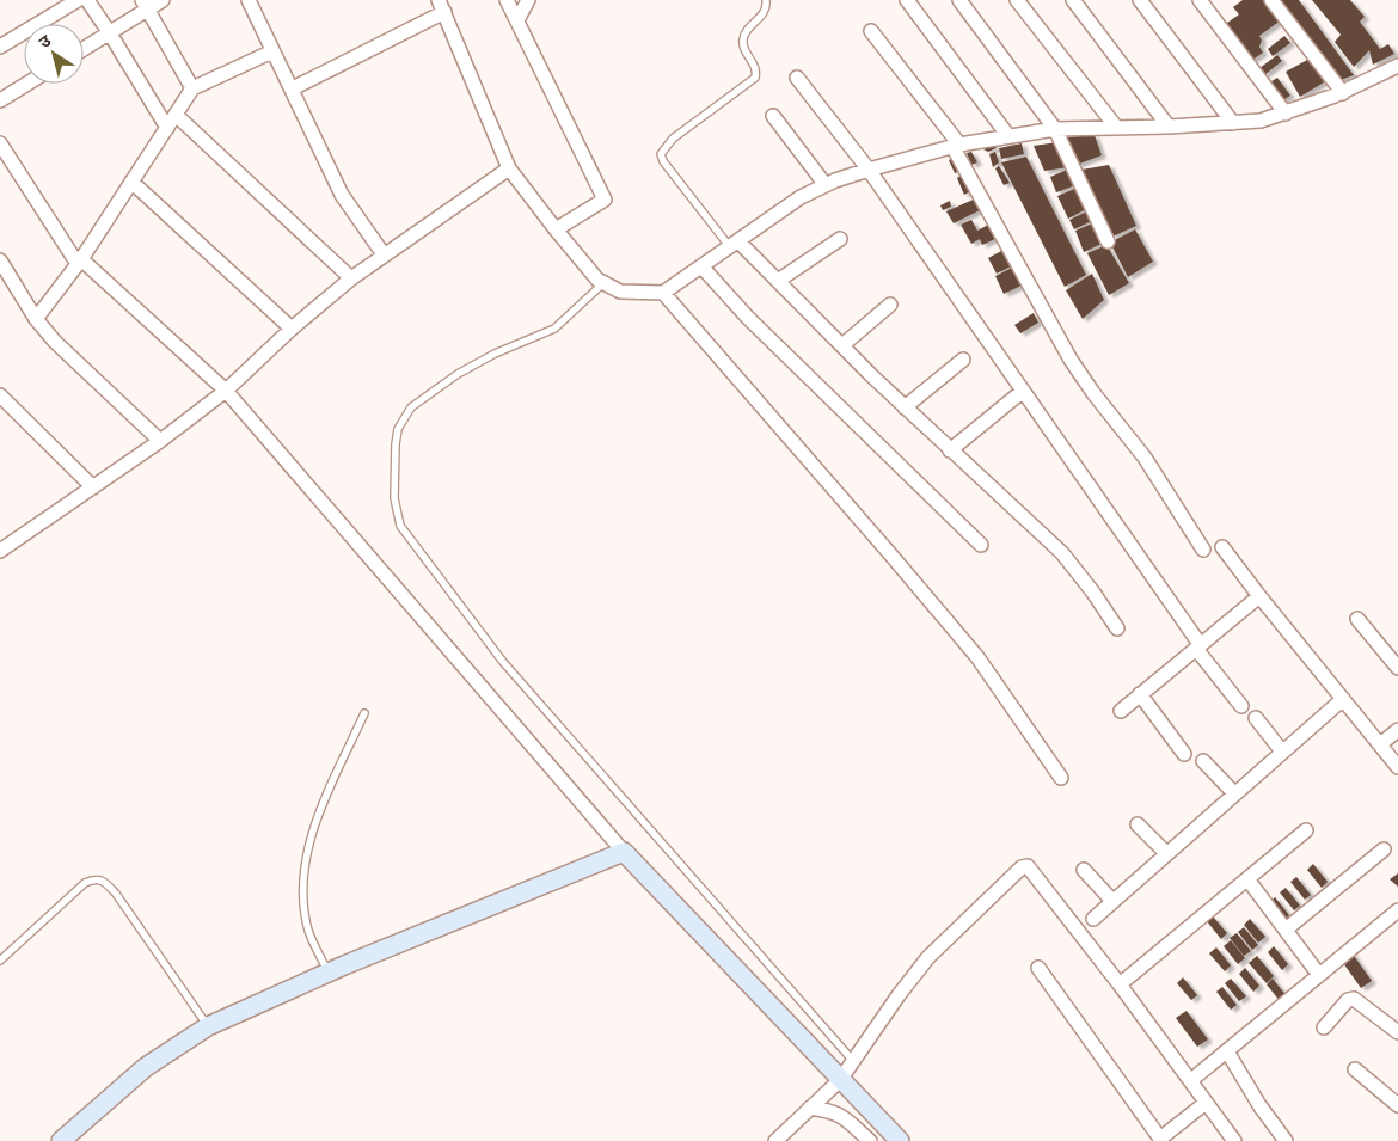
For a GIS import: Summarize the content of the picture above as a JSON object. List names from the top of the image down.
{
  "north": "top left"
}
